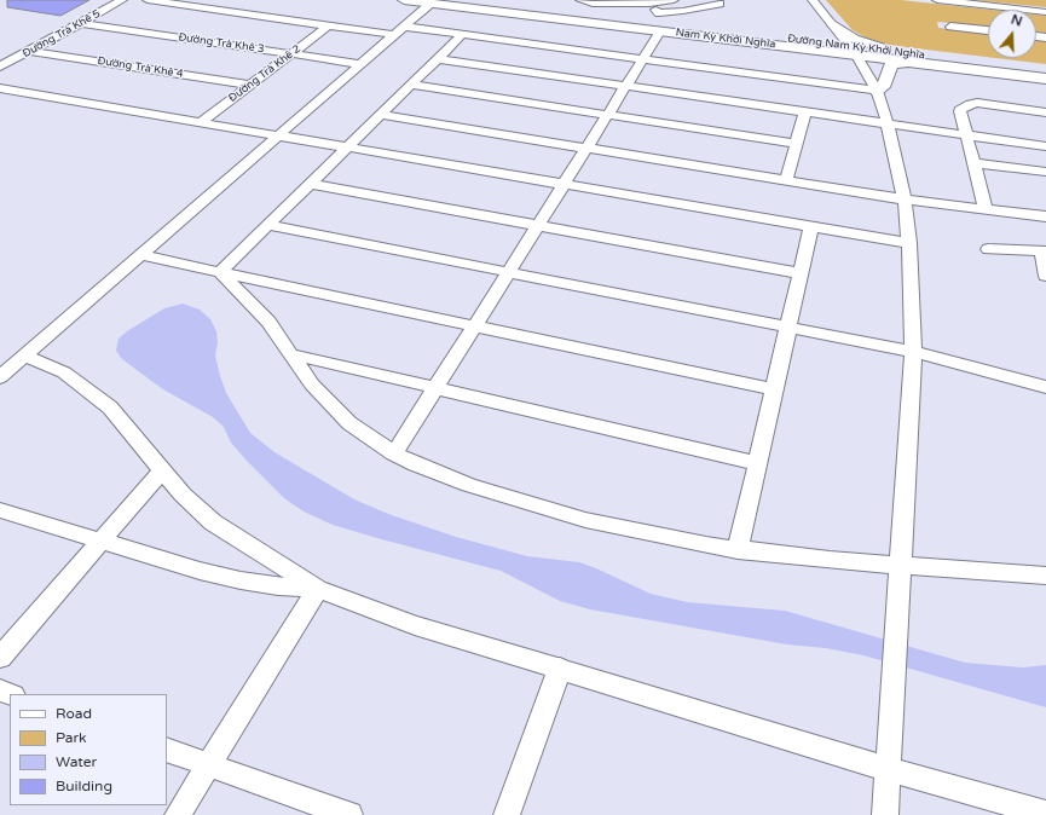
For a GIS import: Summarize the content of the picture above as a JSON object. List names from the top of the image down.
{
  "streets": {
    "main road": ["Nam Kỳ Khởi Nghĩa", "Đường Nam Kỳ Khởi Nghĩa"],
    "street": [
      "Đường Trà Khê 5",
      "Đường Trà Khê 3",
      "Đường Trà Khê 4",
      "Đường Trà Khê 2"
    ]
  },
  "crossings": [
    ["Đường Trà Khê 5", "Đường Trà Khê 3"],
    ["Đường Trà Khê 5", "Đường Trà Khê 4"],
    ["Nam Kỳ Khởi Nghĩa", "Đường Nam Kỳ Khởi Nghĩa"],
    ["Đường Trà Khê 3", "Đường Trà Khê 2"],
    ["Đường Trà Khê 4", "Đường Trà Khê 2"]
  ],
  "legend": [
    "Road",
    "Park",
    "Water",
    "Building"
  ],
  "north": "top"
}
